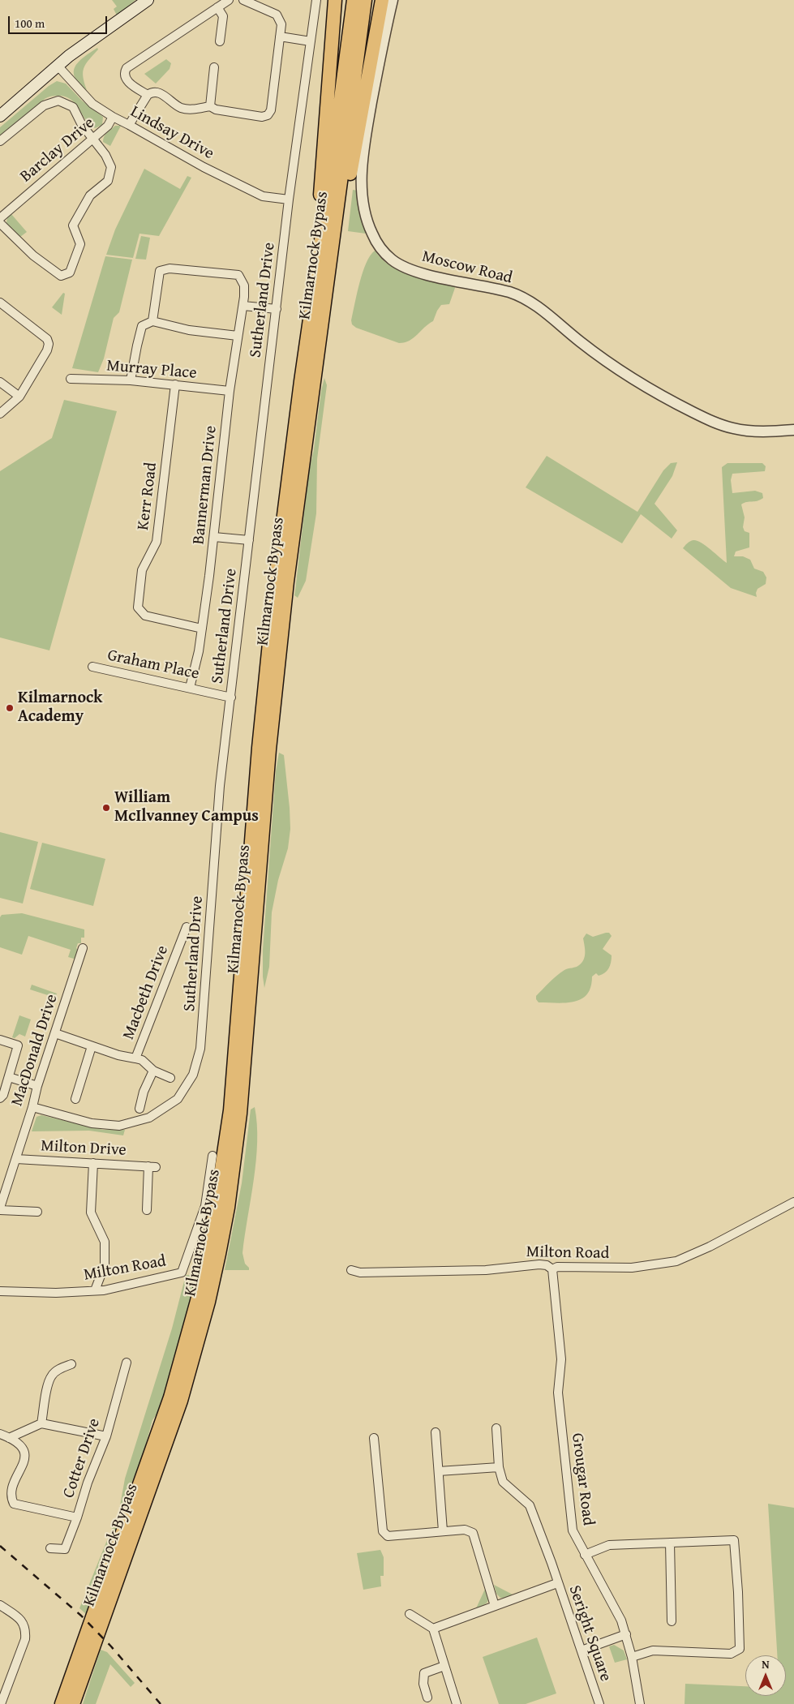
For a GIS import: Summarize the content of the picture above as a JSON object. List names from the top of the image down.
{
  "streets": {
    "highway": ["Kilmarnock Bypass"],
    "street": [
      "Lindsay Drive",
      "Barclay Drive",
      "Moscow Road",
      "Sutherland Drive",
      "Murray Place",
      "Bannerman Drive",
      "Kerr Road",
      "Graham Place",
      "Macbeth Drive",
      "MacDonald Drive",
      "Milton Drive",
      "Milton Road",
      "Cotter Drive",
      "Grougar Road",
      "Seright Square"
    ]
  },
  "crossings": [
    ["Lindsay Drive", "Barclay Drive"],
    ["Lindsay Drive", "Sutherland Drive"],
    ["Sutherland Drive", "Graham Place"],
    ["Sutherland Drive", "MacDonald Drive"],
    ["Murray Place", "Bannerman Drive"],
    ["Murray Place", "Kerr Road"],
    ["Bannerman Drive", "Kerr Road"],
    ["Bannerman Drive", "Graham Place"],
    ["Macbeth Drive", "MacDonald Drive"],
    ["MacDonald Drive", "Milton Drive"],
    ["Milton Road", "Grougar Road"]
  ],
  "places": ["Kilmarnock Academy", "William McIlvanney Campus"],
  "scale_bar": "100 m",
  "north": "top"
}
